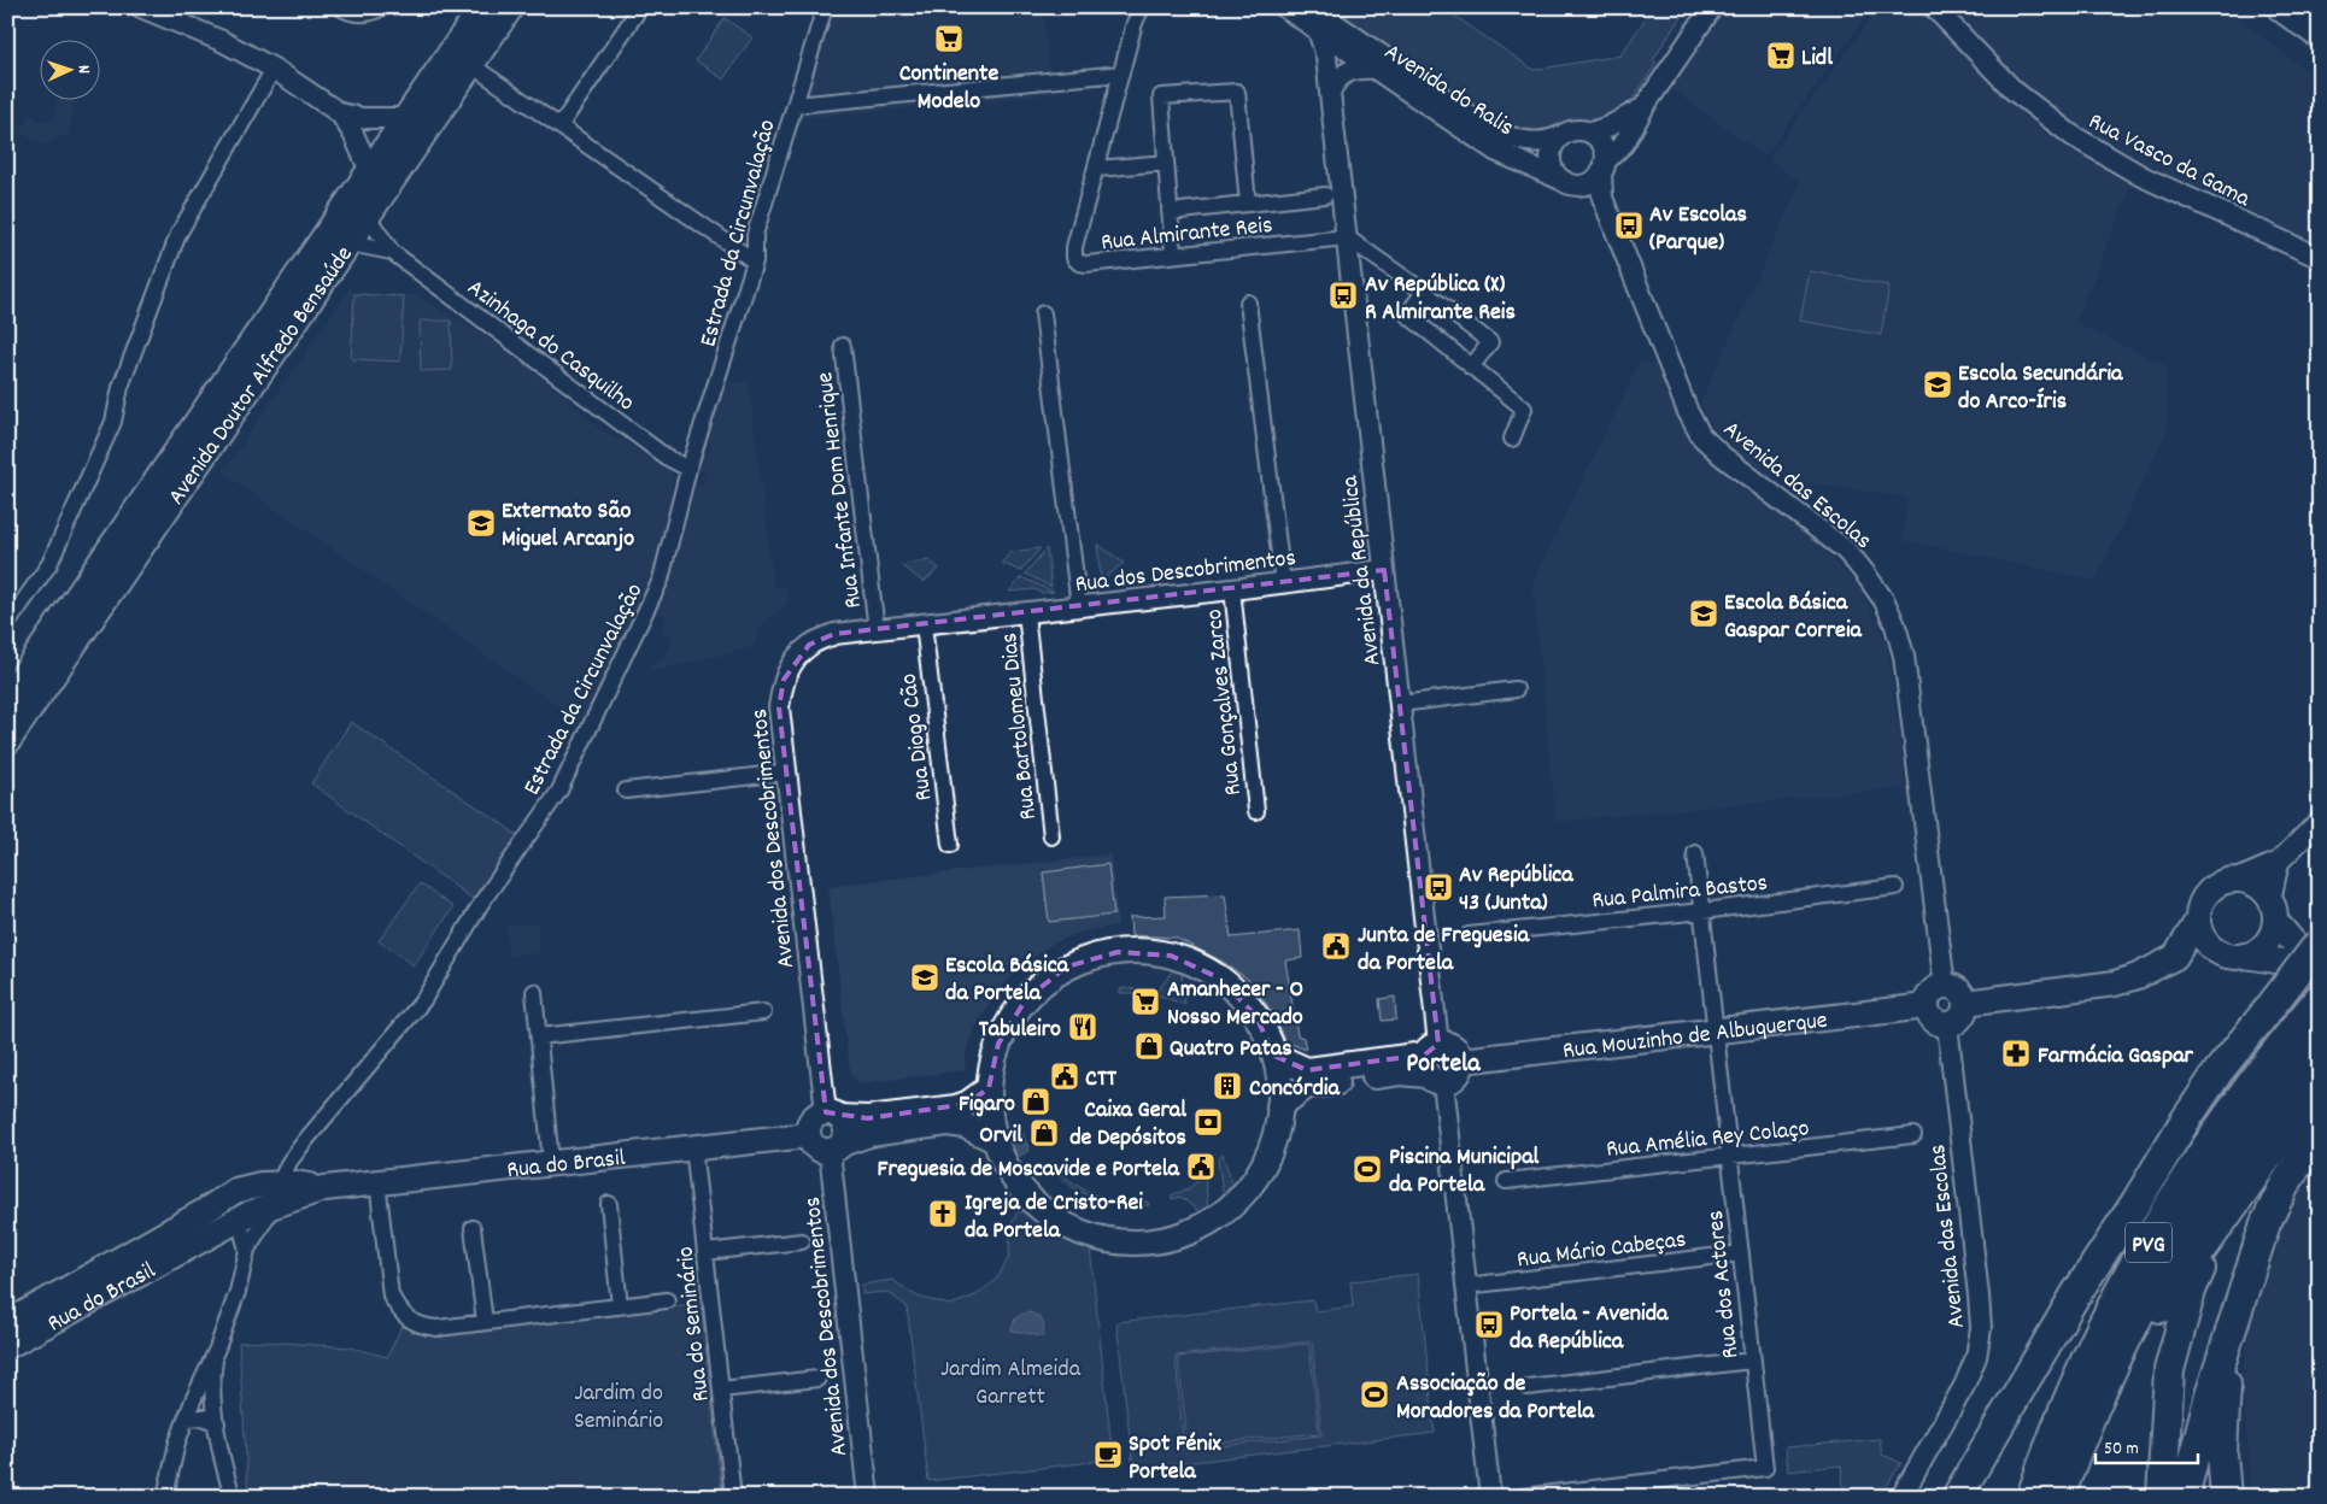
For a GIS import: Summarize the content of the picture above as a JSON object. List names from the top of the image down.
{
  "streets": {
    "highway": ["Avenida Doutor Alfredo Bensaúde", "PVG"],
    "main road": ["Rua Mouzinho de Albuquerque", "Rua do Brasil"],
    "street": [
      "Avenida do Ralis",
      "Rua Vasco da Gama",
      "Rua Almirante Reis",
      "Estrada da Circunvalação",
      "Azinhaga do Casquilho",
      "Avenida das Escolas",
      "Rua Infante Dom Henrique",
      "Rua dos Descobrimentos",
      "Avenida da República",
      "Rua Gonçalves Zarco",
      "Rua Bartolomeu Dias",
      "Rua Diogo Cão",
      "Avenida dos Descobrimentos",
      "Rua Palmira Bastos",
      "Rua Amélia Rey Colaço",
      "Rua Mário Cabeças",
      "Rua dos Actores",
      "Rua do Seminário"
    ]
  },
  "crossings": [
    ["Avenida do Ralis", "Avenida das Escolas"],
    ["Avenida do Ralis", "Avenida da República"],
    ["Rua Almirante Reis", "Avenida da República"],
    ["Estrada da Circunvalação", "Azinhaga do Casquilho"],
    ["Estrada da Circunvalação", "Rua do Brasil"],
    ["Azinhaga do Casquilho", "Avenida Doutor Alfredo Bensaúde"],
    ["Avenida das Escolas", "Rua Mouzinho de Albuquerque"],
    ["Rua Infante Dom Henrique", "Avenida dos Descobrimentos"],
    ["Rua dos Descobrimentos", "Avenida da República"],
    ["Rua dos Descobrimentos", "Rua Gonçalves Zarco"],
    ["Rua dos Descobrimentos", "Rua Bartolomeu Dias"],
    ["Rua dos Descobrimentos", "Avenida dos Descobrimentos"],
    ["Avenida da República", "Rua Mouzinho de Albuquerque"],
    ["Avenida da República", "Rua Mário Cabeças"],
    ["Rua Diogo Cão", "Avenida dos Descobrimentos"],
    ["Avenida dos Descobrimentos", "Rua do Brasil"],
    ["Rua Palmira Bastos", "Rua dos Actores"],
    ["Rua Mouzinho de Albuquerque", "Rua dos Actores"],
    ["Rua Amélia Rey Colaço", "Rua dos Actores"],
    ["Rua do Brasil", "Rua do Seminário"],
    ["Rua Mário Cabeças", "Rua dos Actores"]
  ],
  "districts": ["Portela"],
  "parks": ["Jardim Almeida Garrett", "Jardim do Seminário"],
  "places": {
    "supermarket": ["Continente Modelo", "Lidl", "Amanhecer - O Nosso Mercado"],
    "bus stop": [
      "Av Escolas (Parque)",
      "Av República (X) R Almirante Reis",
      "Av República 43 (Junta)",
      "Portela - Avenida da República"
    ],
    "school or university": [
      "Escola Secundária do Arco-Íris",
      "Externato São Miguel Arcanjo",
      "Escola Básica Gaspar Correia",
      "Escola Básica da Portela"
    ],
    "public building": ["Junta de Freguesia da Portela", "CTT", "Freguesia de Moscavide e Portela"],
    "restaurant": ["Tabuleiro"],
    "shop": ["Quatro Patas", "Figaro", "Orvil"],
    "pharmacy": ["Farmácia Gaspar"],
    "building": ["Concórdia"],
    "bank": ["Caixa Geral de Depósitos"],
    "sports": ["Piscina Municipal da Portela", "Associação de Moradores da Portela"],
    "church": ["Igreja de Cristo-Rei da Portela"],
    "cafe": ["Spot Fénix Portela"]
  },
  "scale_bar": "50 m",
  "north": "right"
}
